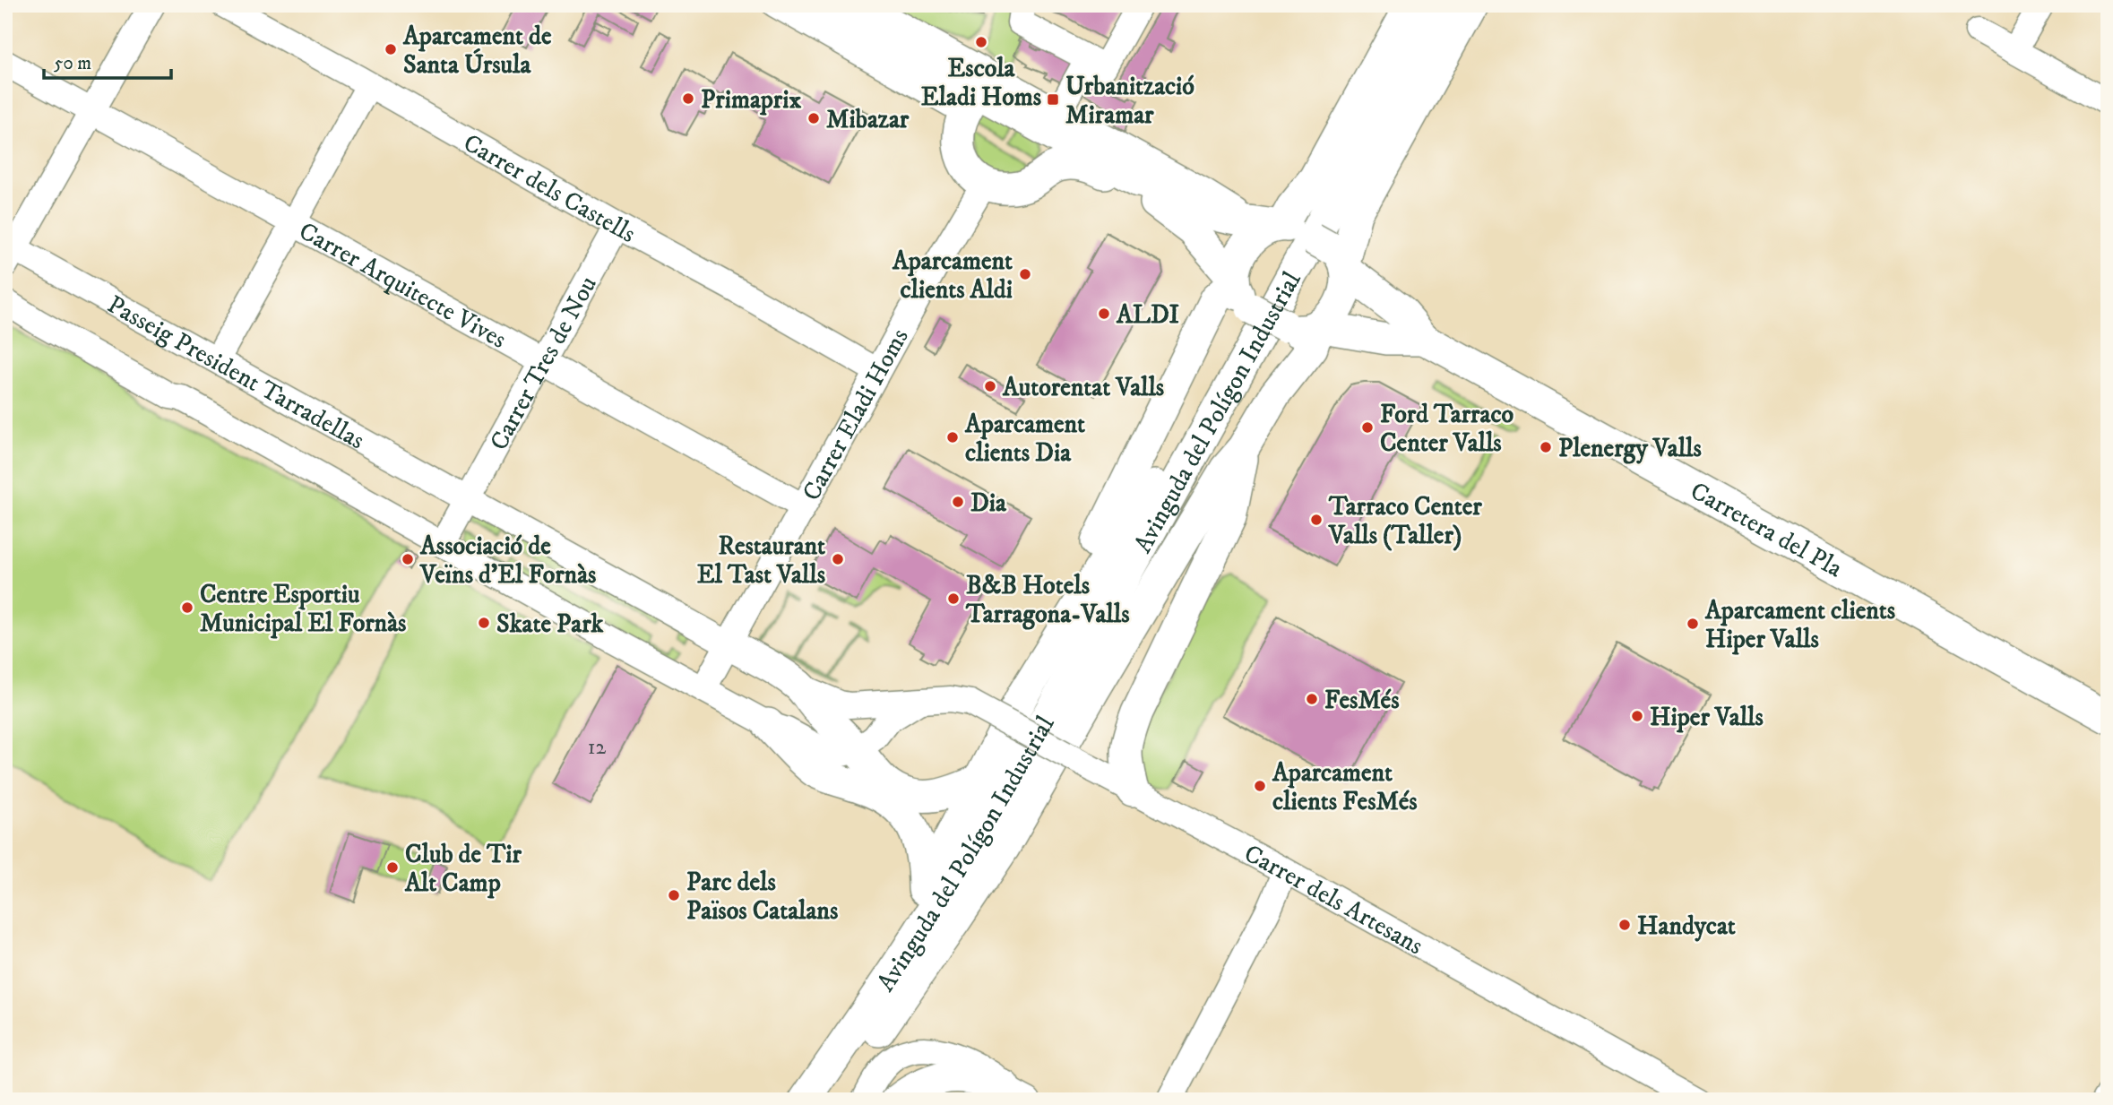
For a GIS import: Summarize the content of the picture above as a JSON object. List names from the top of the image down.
{
  "streets": {
    "main road": ["Avinguda del Polígon Industrial", "Carretera del Pla"],
    "street": [
      "Carrer dels Castells",
      "Carrer Arquitecte Vives",
      "Carrer Tres de Nou",
      "Passeig President Tarradellas",
      "Carrer Eladi Homs",
      "Carrer dels Artesans"
    ]
  },
  "crossings": [
    ["Carrer dels Castells", "Carrer Tres de Nou"],
    ["Carrer dels Castells", "Carrer Eladi Homs"],
    ["Carrer Arquitecte Vives", "Carrer Tres de Nou"],
    ["Carrer Arquitecte Vives", "Carrer Eladi Homs"],
    ["Carrer Tres de Nou", "Passeig President Tarradellas"],
    ["Passeig President Tarradellas", "Carrer Eladi Homs"]
  ],
  "places": {
    "other": [
      "Escola Eladi Homs",
      "Aparcament de Santa Úrsula",
      "Primaprix",
      "Mibazar",
      "Aparcament clients Aldi",
      "ALDI",
      "Autorentat Valls",
      "Ford Tarraco Center Valls",
      "Aparcament clients Dia",
      "Plenergy Valls",
      "Dia",
      "Tarraco Center Valls (Taller)",
      "Associació de Veïns d'El Fornàs",
      "Restaurant El Tast Valls",
      "B&B Hotels Tarragona-Valls",
      "Centre Esportiu Municipal El Fornàs",
      "Skate Park",
      "Aparcament clients Hiper Valls",
      "FesMés",
      "Hiper Valls",
      "Aparcament clients FesMés",
      "Club de Tir Alt Camp",
      "Parc dels Països Catalans",
      "Handycat"
    ],
    "transit": ["Urbanització Miramar"]
  },
  "house_numbers": ["12"],
  "scale_bar": "50 m"
}
